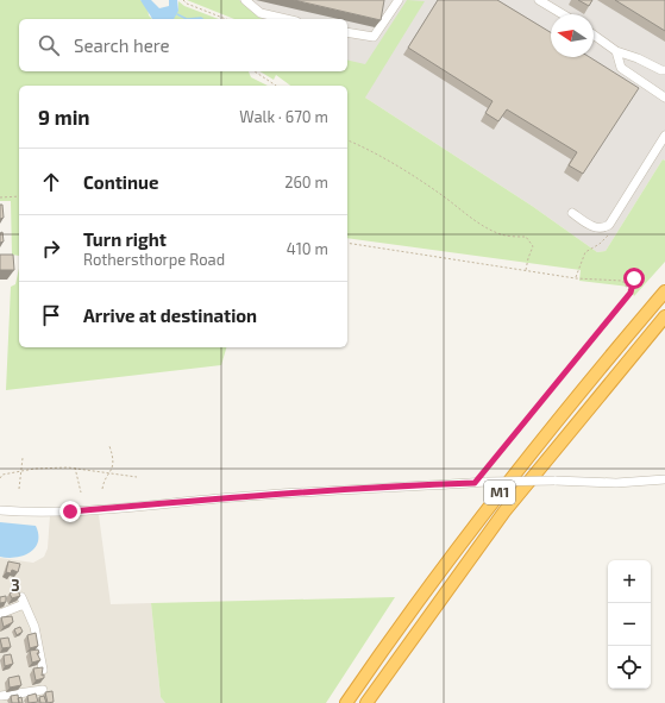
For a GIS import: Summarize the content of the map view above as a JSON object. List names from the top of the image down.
{
  "streets": {
    "highway": ["M1"]
  },
  "north": "left",
  "page": {
    "search": "Search here",
    "heading": ["9 min", "Walk · 670 m"],
    "list": [
      ["Continue", "260 m"],
      ["Turn right", "Rothersthorpe Road", "410 m"],
      "Arrive at destination"
    ],
    "map_buttons": ["+", "−"]
  },
  "grid": {
    "rows": ["3"]
  }
}
